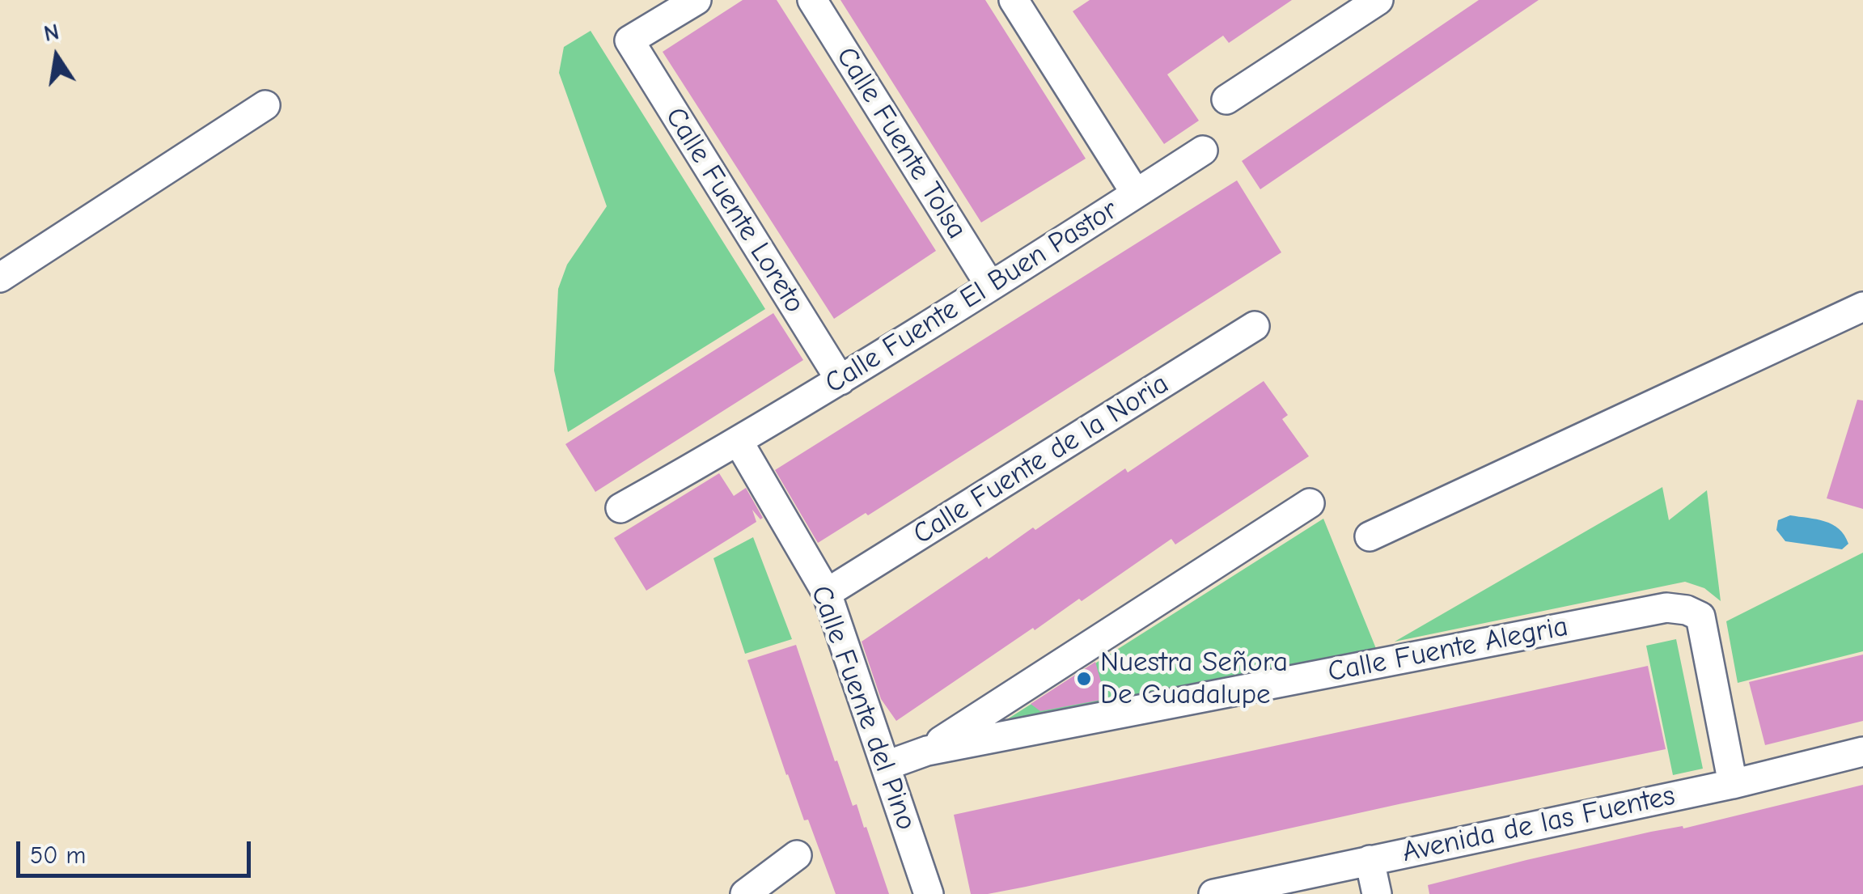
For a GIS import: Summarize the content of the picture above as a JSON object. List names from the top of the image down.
{
  "streets": {
    "street": [
      "Calle Fuente Tolsa",
      "Calle Fuente Loreto",
      "Calle Fuente El Buen Pastor",
      "Calle Fuente de la Noria",
      "Calle Fuente Alegria",
      "Calle Fuente del Pino",
      "Avenida de las Fuentes"
    ]
  },
  "crossings": [
    ["Calle Fuente Tolsa", "Calle Fuente El Buen Pastor"],
    ["Calle Fuente Loreto", "Calle Fuente El Buen Pastor"],
    ["Calle Fuente El Buen Pastor", "Calle Fuente del Pino"],
    ["Calle Fuente de la Noria", "Calle Fuente del Pino"],
    ["Calle Fuente Alegria", "Calle Fuente del Pino"],
    ["Calle Fuente Alegria", "Avenida de las Fuentes"]
  ],
  "places": ["Nuestra Señora De Guadalupe"],
  "scale_bar": "50 m",
  "north": "top"
}
